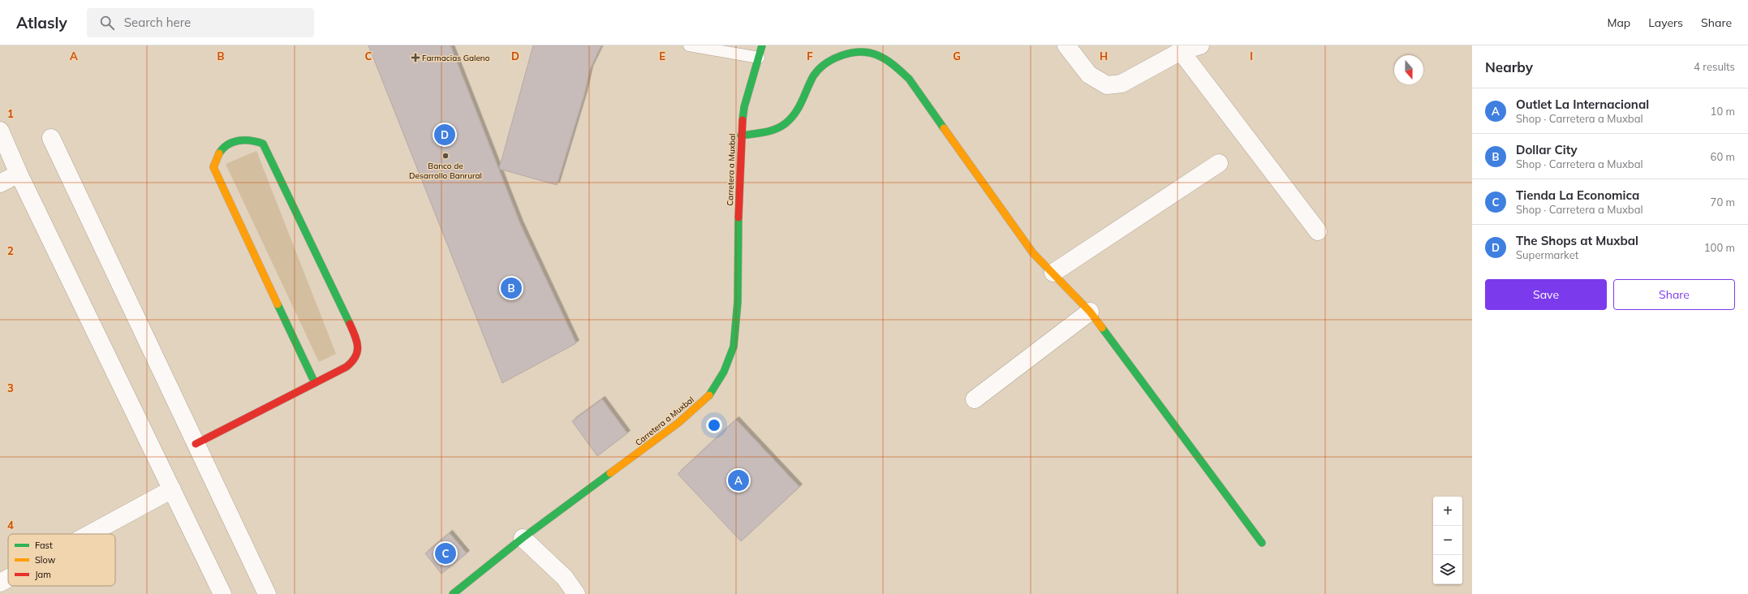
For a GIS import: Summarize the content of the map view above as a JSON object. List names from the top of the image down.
{
  "streets": {
    "street": ["Carretera a Muxbal"]
  },
  "places": {
    "health": ["Farmacias Galeno"],
    "other": ["Banco de Desarrollo Banrural"]
  },
  "legend": ["Fast", "Slow", "Jam"],
  "north": "bottom",
  "page": {
    "header": "Atlasly",
    "search": "Search here",
    "nav": ["Map", "Layers", "Share"],
    "heading": ["Nearby", "4 results"],
    "list": [
      {
        "mark": "A",
        "name": "Outlet La Internacional",
        "note": "Shop · Carretera a Muxbal",
        "value": "10 m"
      },
      {
        "mark": "B",
        "name": "Dollar City",
        "note": "Shop · Carretera a Muxbal",
        "value": "60 m"
      },
      {
        "mark": "C",
        "name": "Tienda La Economica",
        "note": "Shop · Carretera a Muxbal",
        "value": "70 m"
      },
      {
        "mark": "D",
        "name": "The Shops at Muxbal",
        "note": "Supermarket",
        "value": "100 m"
      }
    ],
    "pins": [
      "D",
      "B",
      "A",
      "C"
    ],
    "buttons": ["Save", "Share"],
    "map_buttons": ["+", "−"]
  },
  "grid": {
    "columns": [
      "A",
      "B",
      "C",
      "D",
      "E",
      "F",
      "G",
      "H",
      "I"
    ],
    "rows": [
      "1",
      "2",
      "3",
      "4"
    ]
  }
}
